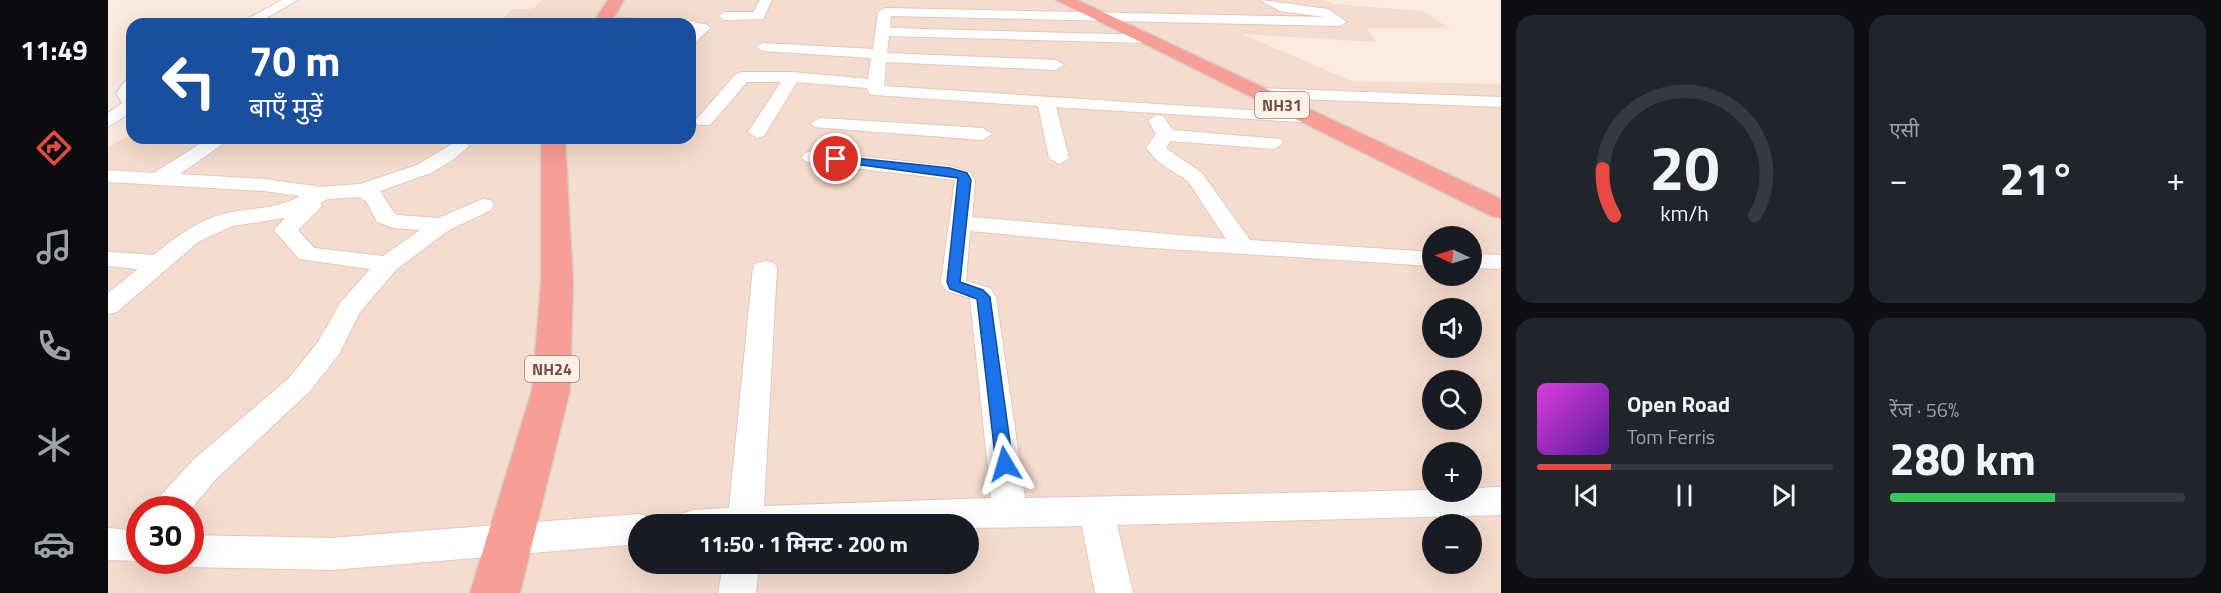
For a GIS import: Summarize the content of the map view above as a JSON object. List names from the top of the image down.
{
  "streets": {
    "highway": ["NH31", "NH24"]
  },
  "north": "left",
  "page": {
    "tabs": "11:49",
    "tile": [
      "एसी",
      ["रेंज · 56%", "280 km"]
    ],
    "turn": ["70 m", "बाएँ मुड़ें"],
    "heat": ["−", "21°", "+"],
    "map_buttons": ["+", "−"],
    "song": ["Open Road", "Tom Ferris"],
    "limit": "30",
    "trip": "11:50 · 1 मिनट · 200 m",
    "gauge": ["20", "km/h"]
  }
}
